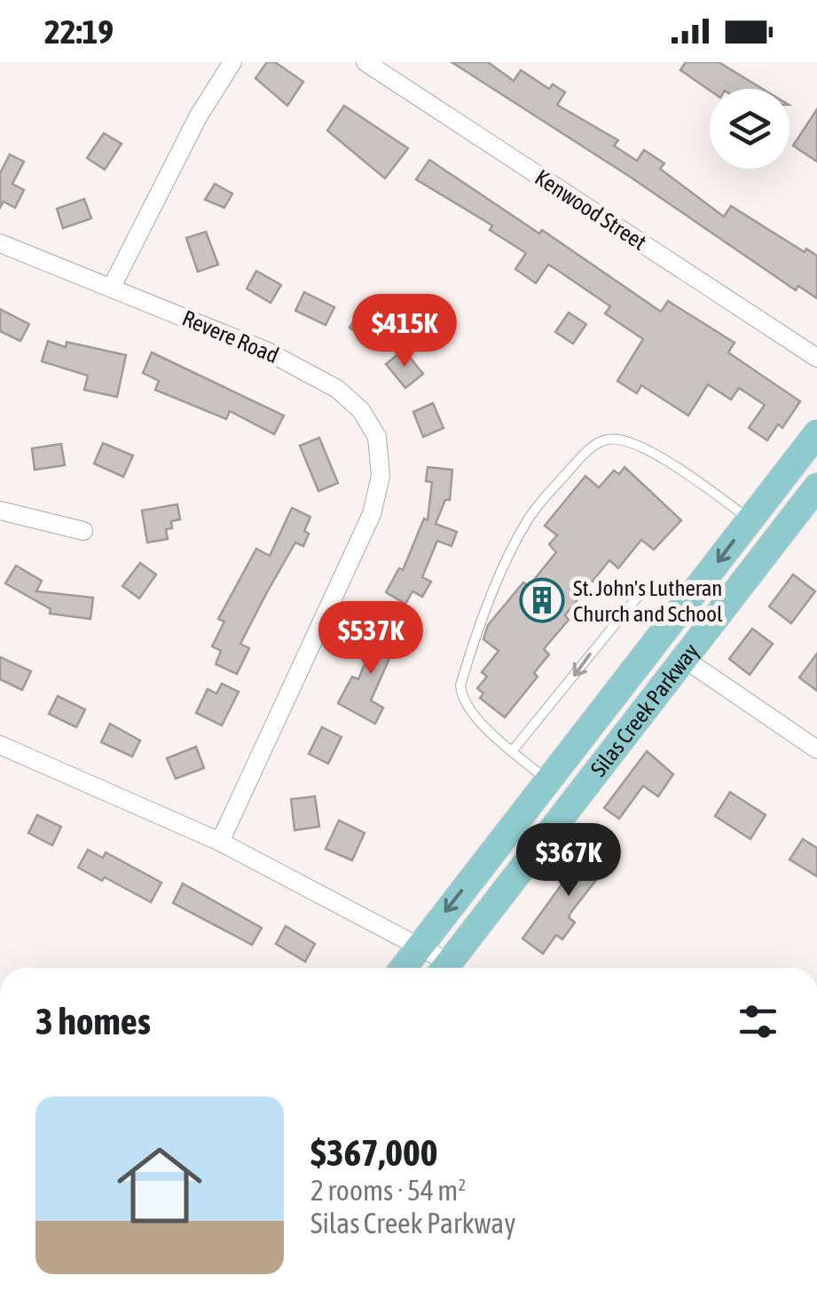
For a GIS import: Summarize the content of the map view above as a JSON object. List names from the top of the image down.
{
  "streets": {
    "main road": ["Silas Creek Parkway"],
    "street": ["Kenwood Street", "Revere Road"]
  },
  "places": {
    "building": ["St. John's Lutheran Church and School"]
  },
  "page": {
    "status": "22:19",
    "price": ["$415K", "$537K", "$367K"],
    "heading": "3 homes",
    "list": [
      {
        "name": "$367,000",
        "note": "2 rooms · 54 m² · Silas Creek Parkway"
      }
    ]
  }
}
